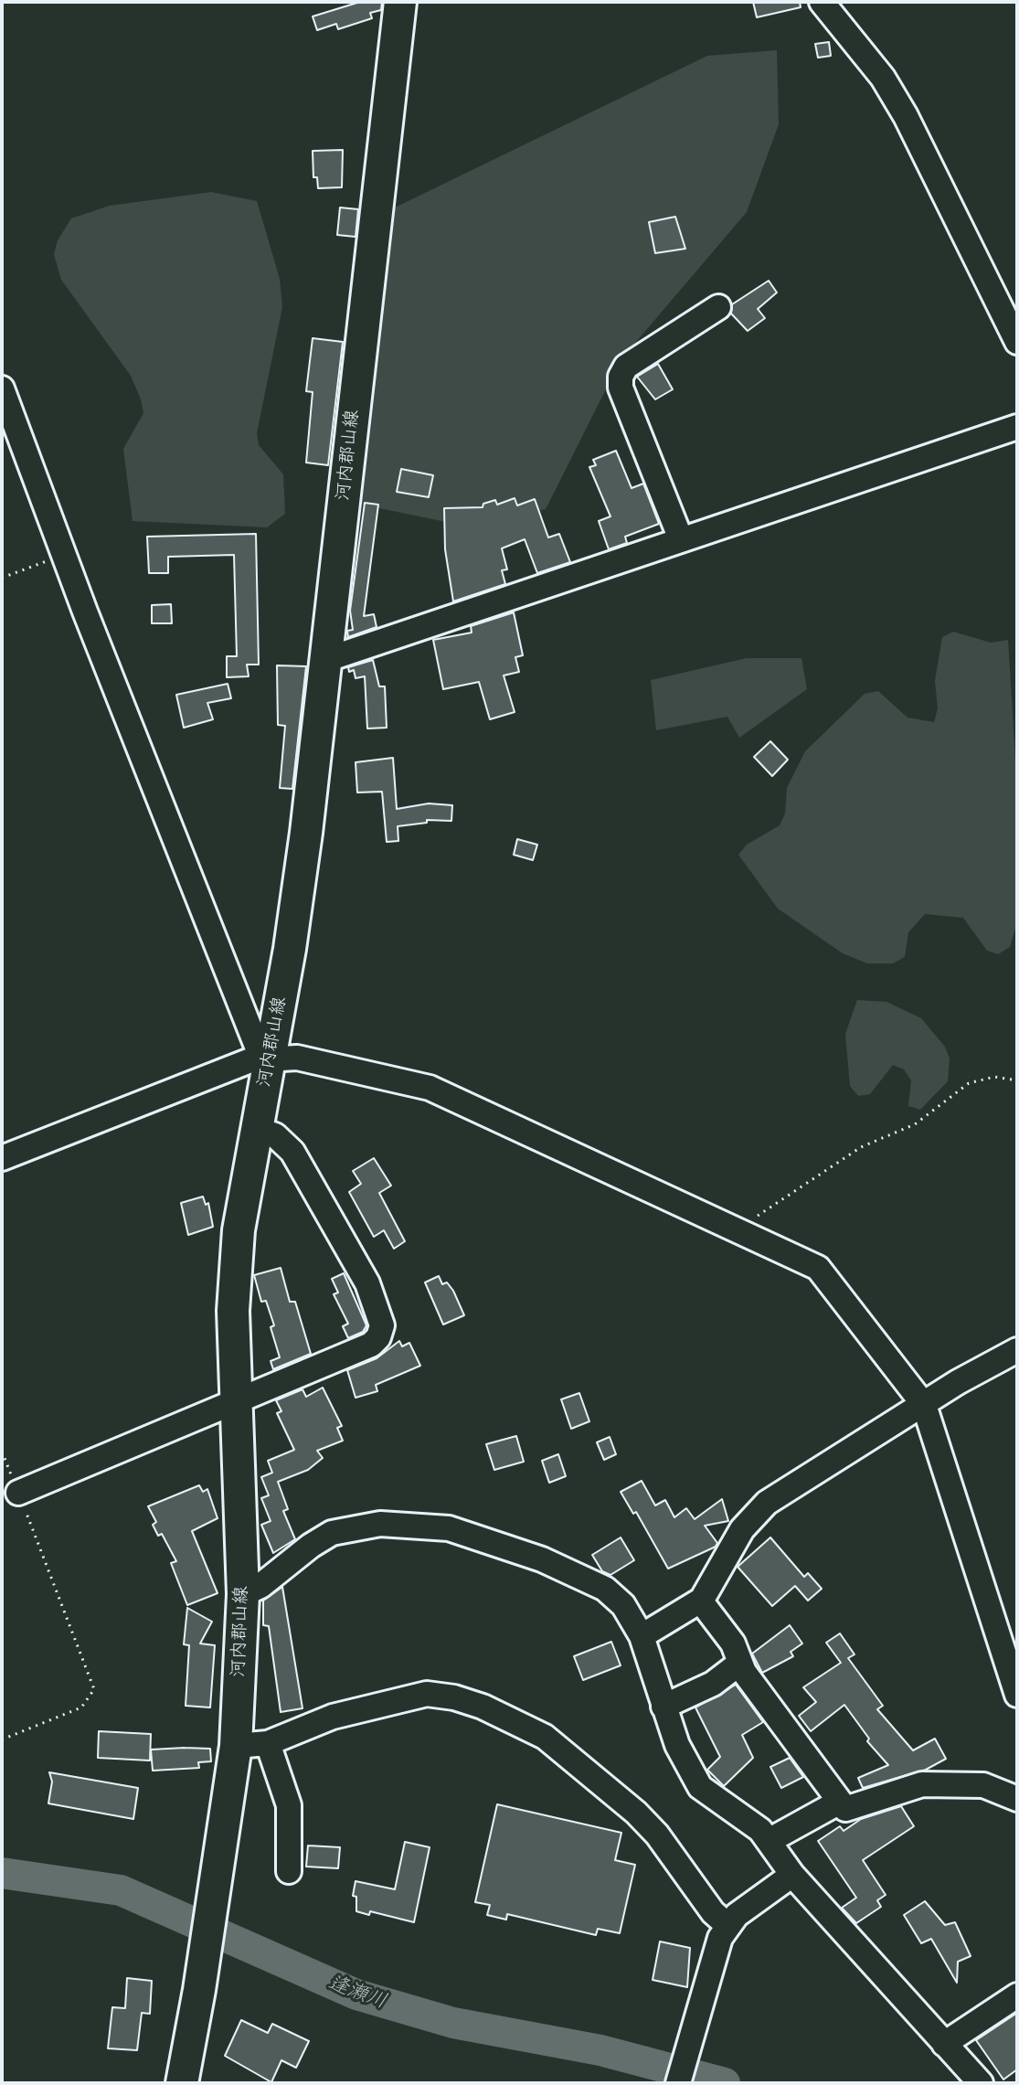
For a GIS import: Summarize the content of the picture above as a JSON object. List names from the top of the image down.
{
  "streets": {
    "main road": ["河内郡山線"]
  },
  "water": ["逢瀬川"]
}
